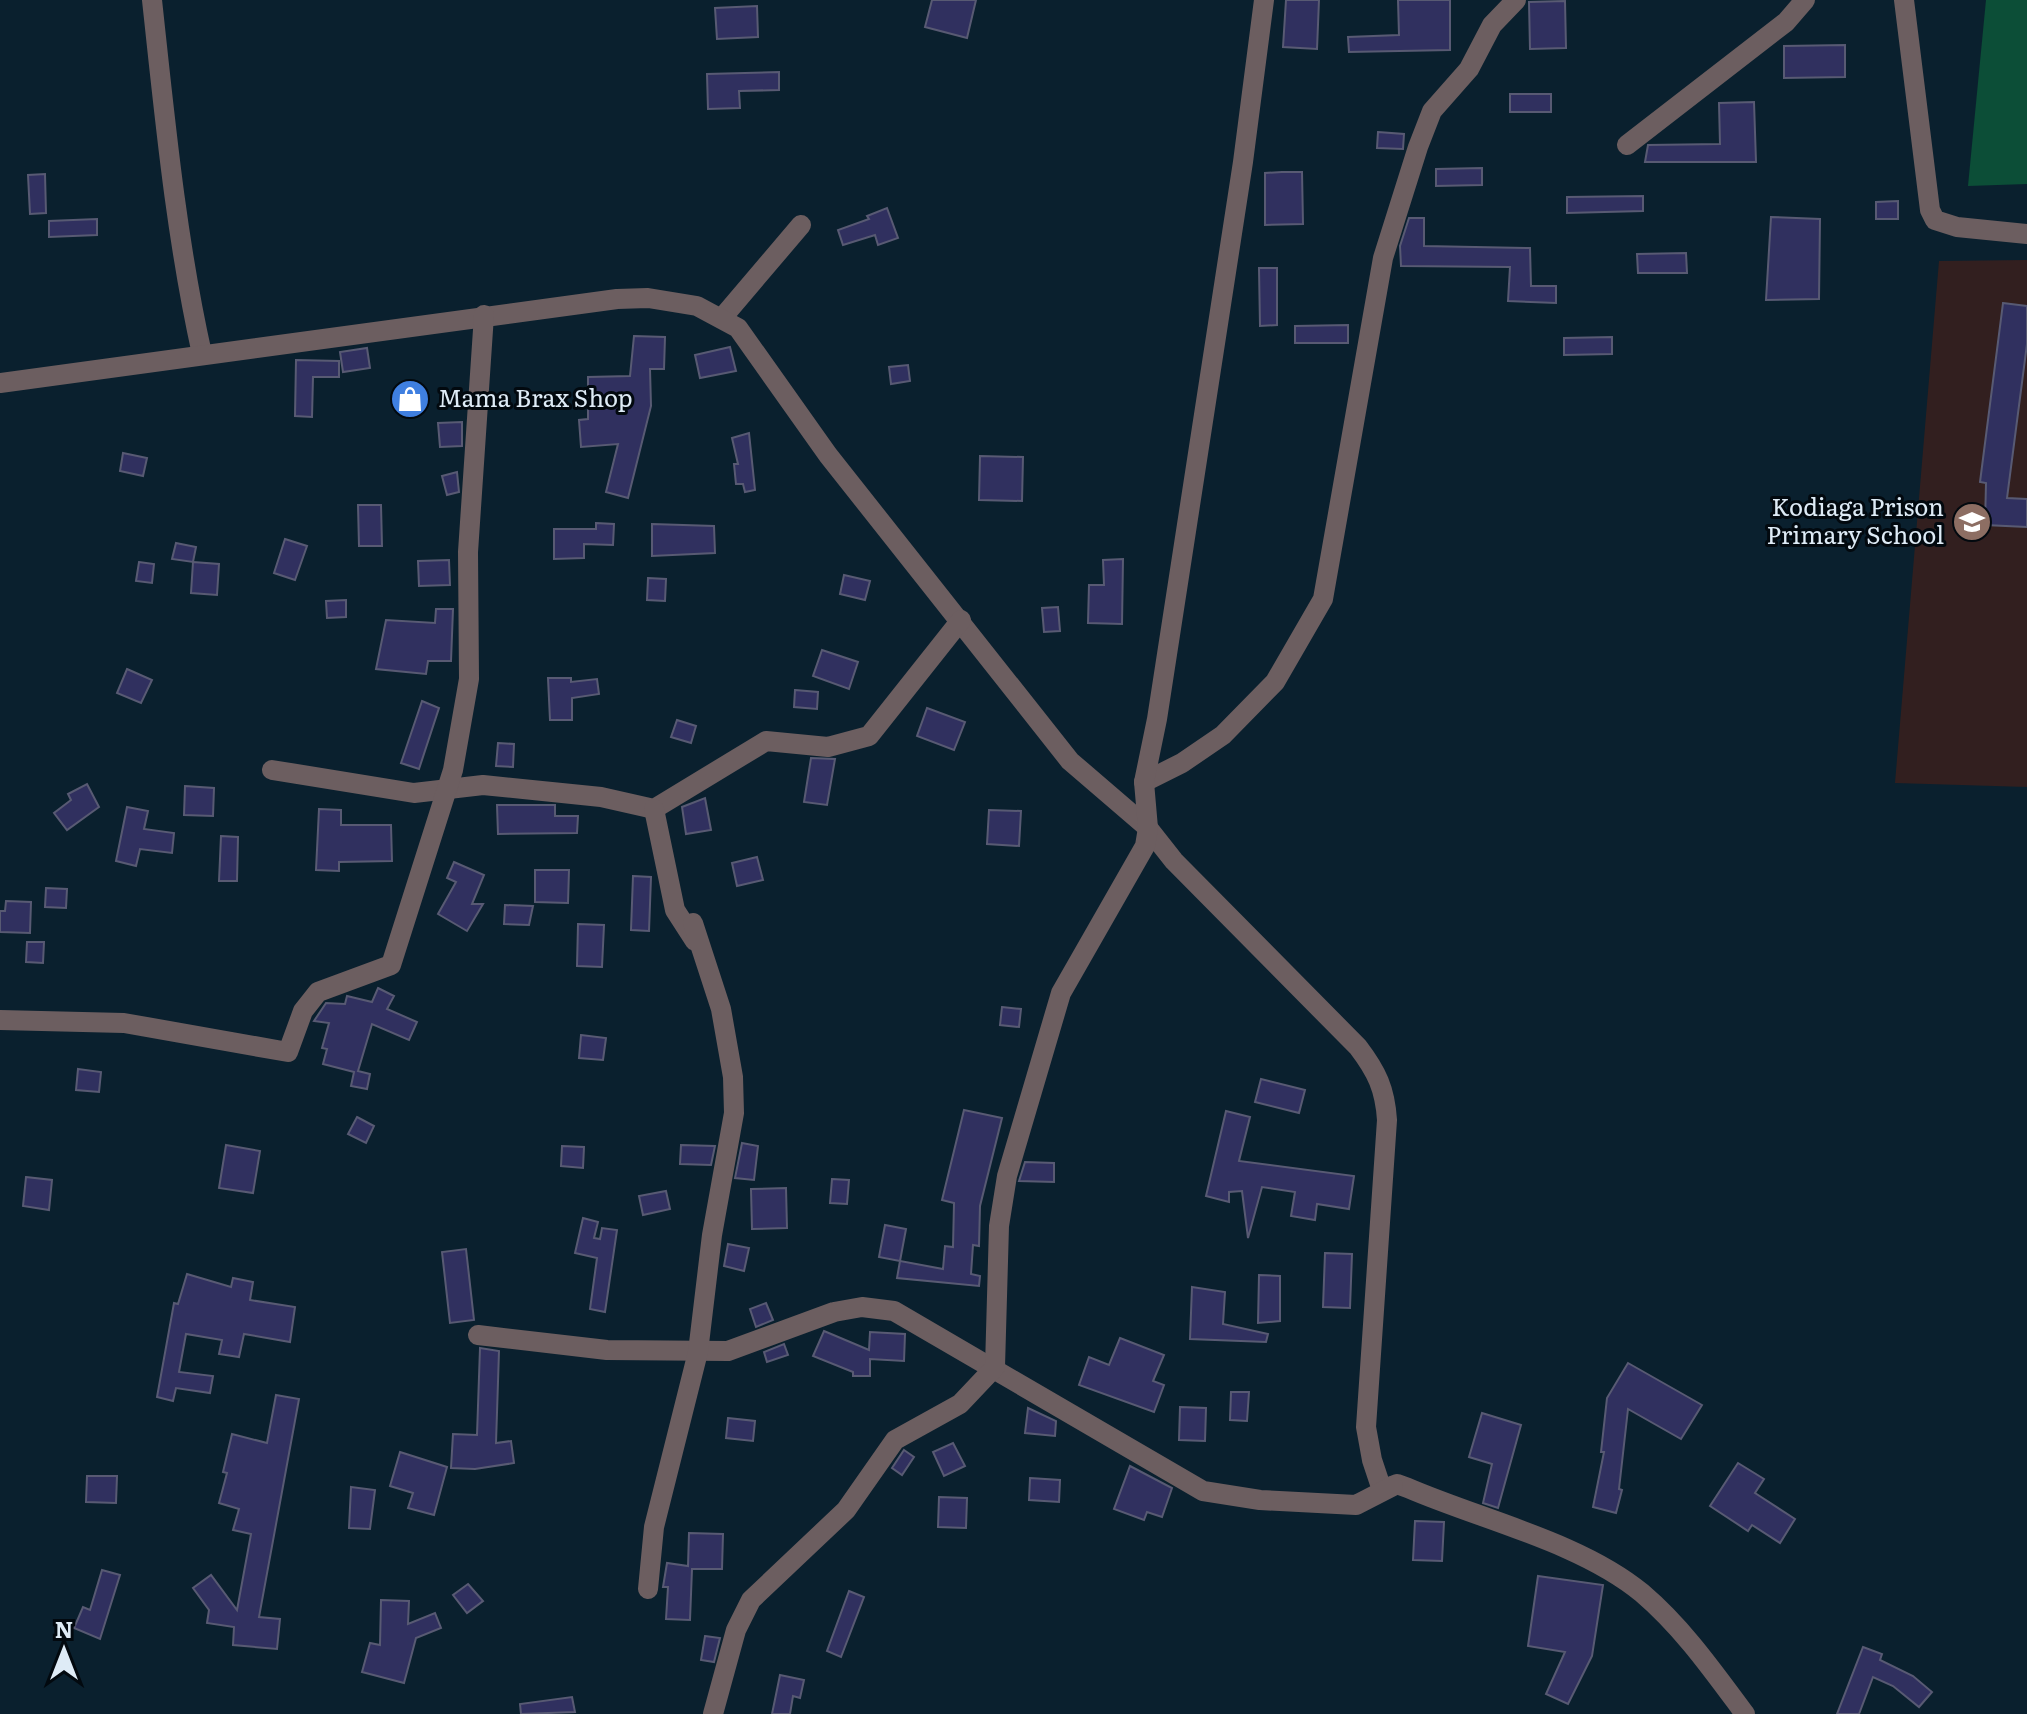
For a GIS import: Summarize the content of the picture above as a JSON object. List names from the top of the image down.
{
  "places": {
    "shop": ["Mama Brax Shop"],
    "school or university": ["Kodiaga Prison Primary School"]
  },
  "north": "top"
}
